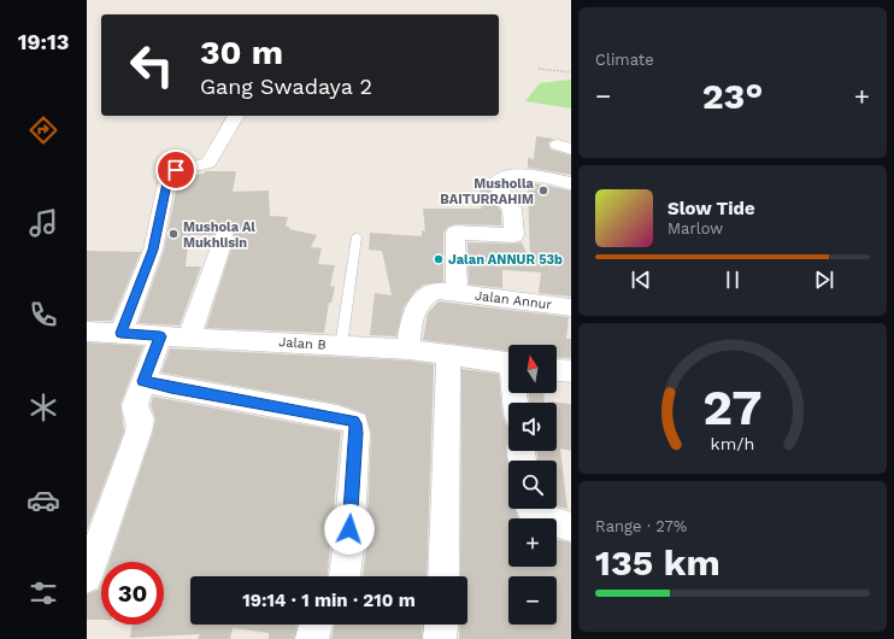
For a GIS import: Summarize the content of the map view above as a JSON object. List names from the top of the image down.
{
  "streets": {
    "street": ["Jalan Annur", "Jalan B"]
  },
  "crossings": [
    ["Jalan Annur", "Jalan B"]
  ],
  "places": ["Musholla BAITURRAHIM", "Mushola Al Mukhlisin", "Jalan ANNUR 53b"],
  "north": "top",
  "page": {
    "tabs": "19:13",
    "tile": [
      "Climate",
      ["Range · 27%", "135 km"]
    ],
    "turn": ["30 m", "Gang Swadaya 2"],
    "heat": ["−", "23°", "+"],
    "song": ["Slow Tide", "Marlow"],
    "map_buttons": ["+", "−"],
    "limit": "30",
    "trip": "19:14 · 1 min · 210 m",
    "gauge": ["27", "km/h"]
  }
}
